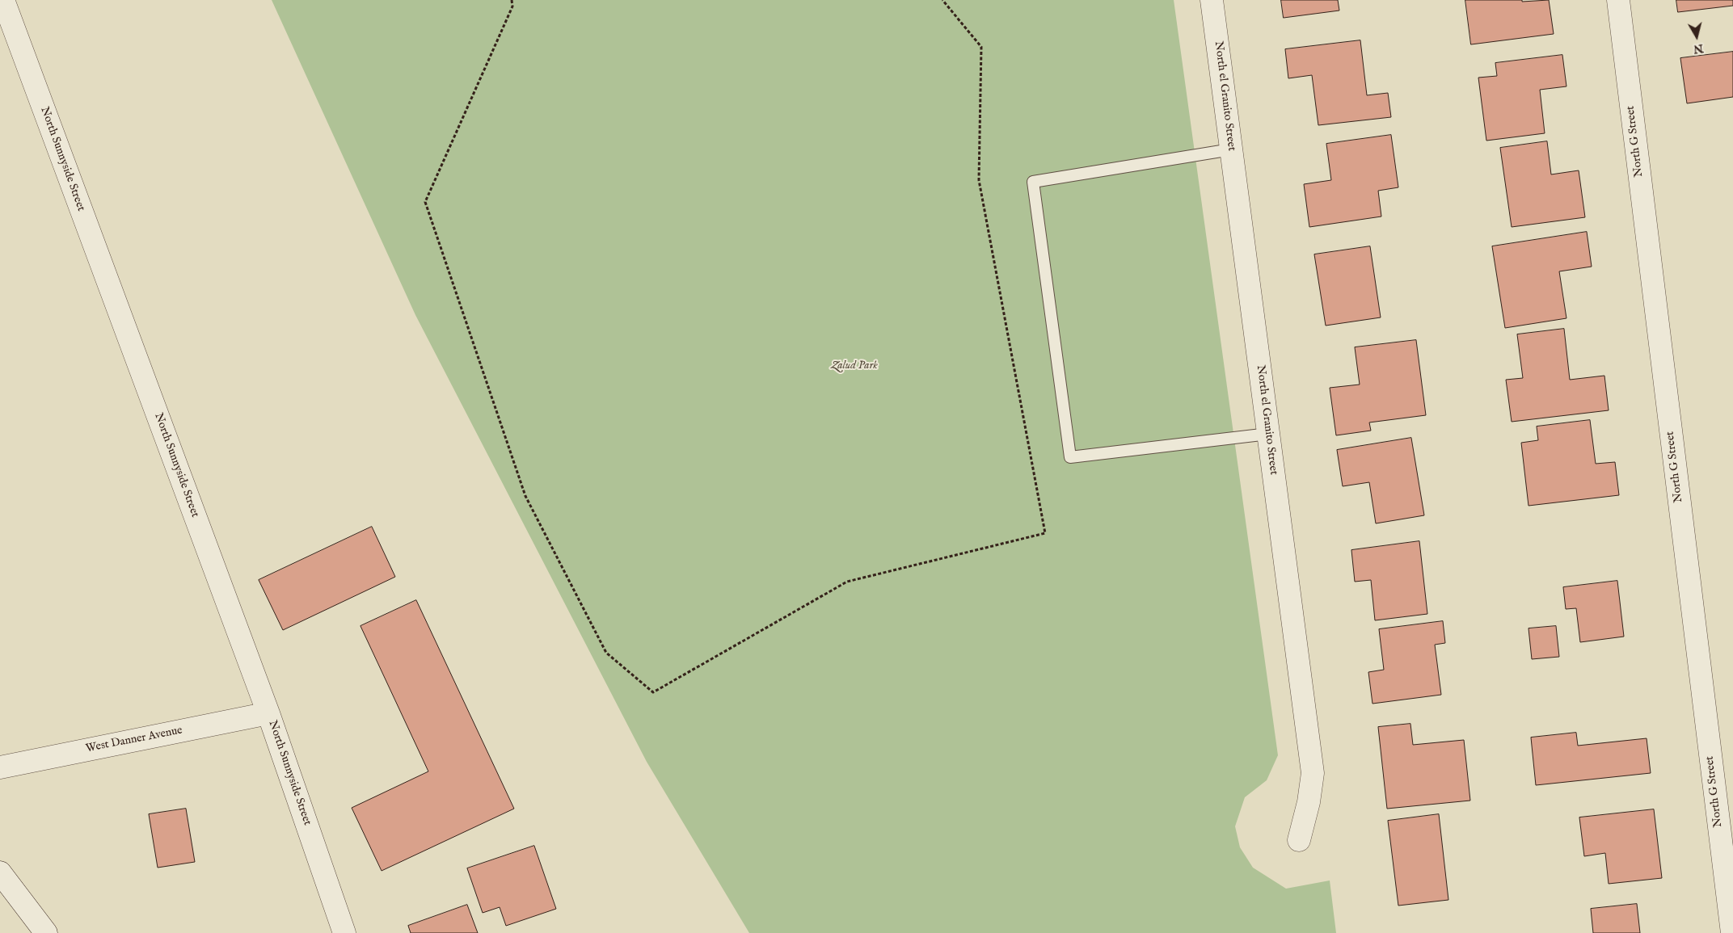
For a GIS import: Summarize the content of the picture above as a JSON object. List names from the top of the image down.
{
  "streets": {
    "street": [
      "North el Granito Street",
      "North G Street",
      "North Sunnyside Street",
      "West Danner Avenue"
    ]
  },
  "crossings": [
    ["North Sunnyside Street", "West Danner Avenue"]
  ],
  "parks": ["Zalud Park"],
  "north": "bottom"
}
